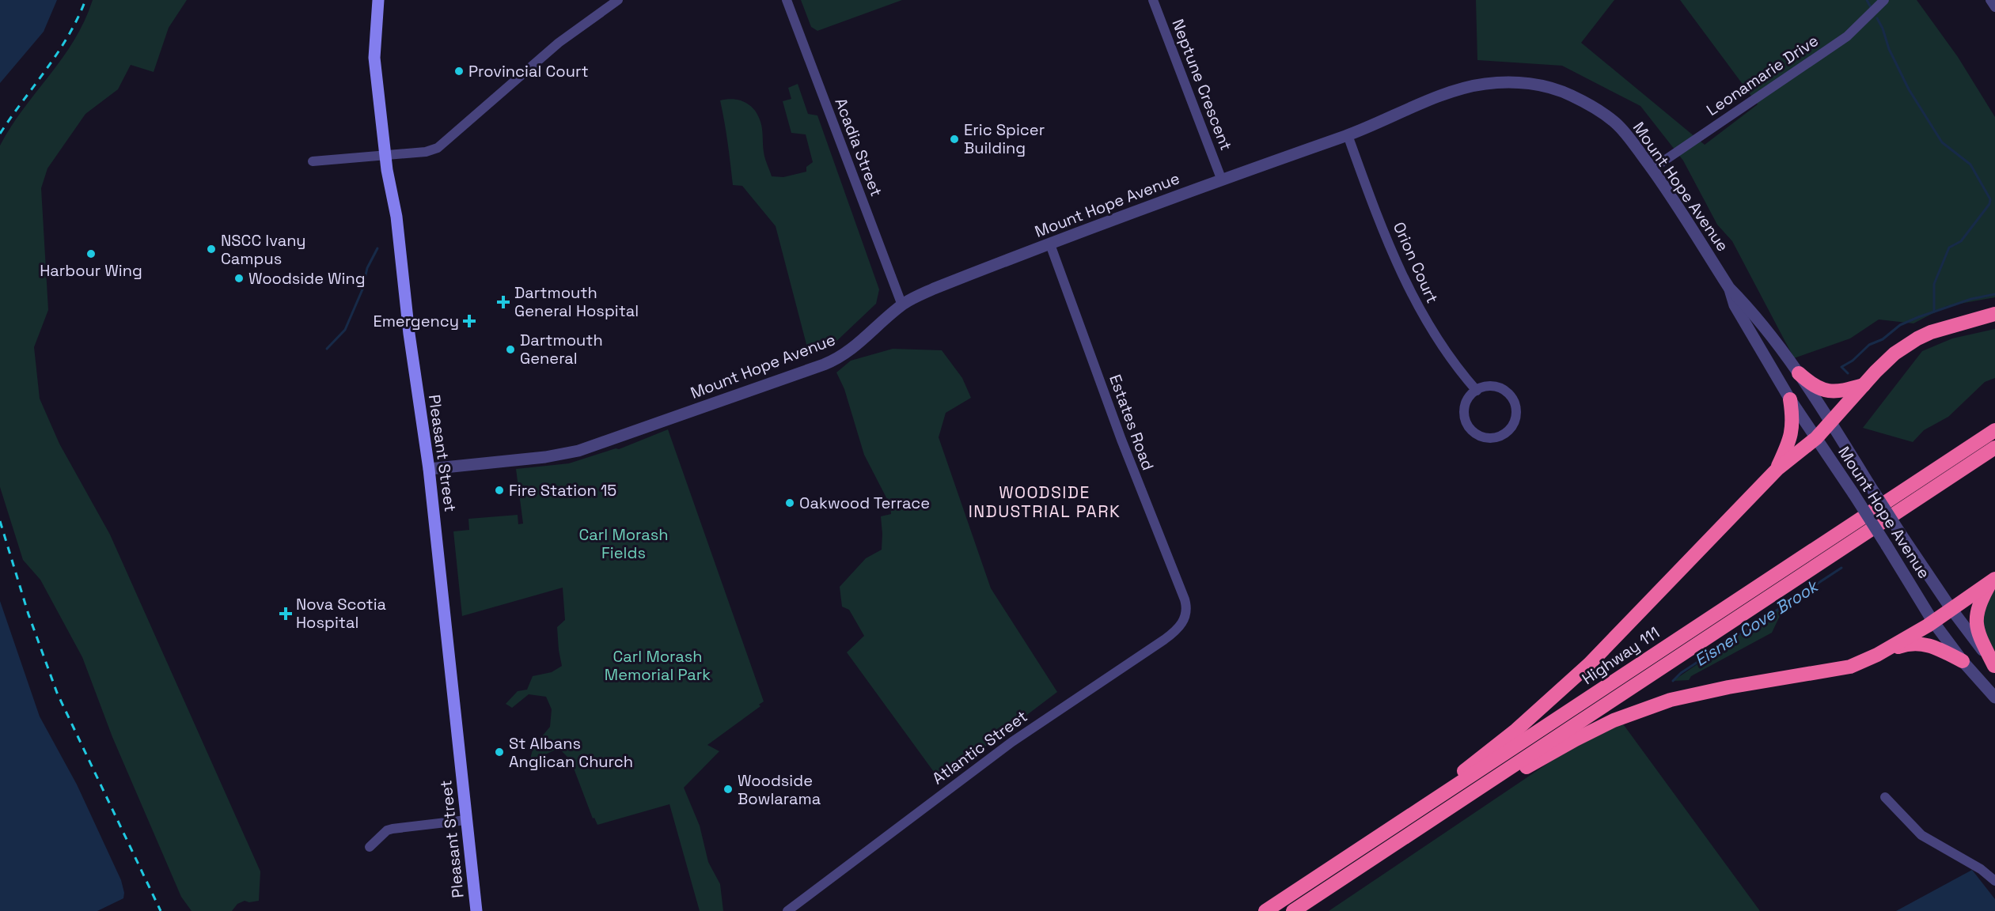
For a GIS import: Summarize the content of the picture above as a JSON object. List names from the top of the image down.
{
  "streets": {
    "highway": ["Highway 111"],
    "main road": ["Pleasant Street"],
    "street": [
      "Leonamarie Drive",
      "Neptune Crescent",
      "Acadia Street",
      "Mount Hope Avenue",
      "Orion Court",
      "Estates Road",
      "Atlantic Street"
    ]
  },
  "crossings": [
    ["Leonamarie Drive", "Mount Hope Avenue"],
    ["Neptune Crescent", "Mount Hope Avenue"],
    ["Acadia Street", "Mount Hope Avenue"],
    ["Mount Hope Avenue", "Orion Court"],
    ["Mount Hope Avenue", "Estates Road"],
    ["Mount Hope Avenue", "Pleasant Street"],
    ["Estates Road", "Atlantic Street"]
  ],
  "districts": ["WOODSIDE INDUSTRIAL PARK"],
  "water": ["Eisner Cove Brook"],
  "parks": ["Carl Morash Fields", "Carl Morash Memorial Park"],
  "places": {
    "other": [
      "Provincial Court",
      "Eric Spicer Building",
      "NSCC Ivany Campus",
      "Harbour Wing",
      "Woodside Wing",
      "Dartmouth General",
      "Fire Station 15",
      "Oakwood Terrace",
      "St Albans Anglican Church",
      "Woodside Bowlarama"
    ],
    "health": ["Dartmouth General Hospital", "Emergency", "Nova Scotia Hospital"]
  }
}
